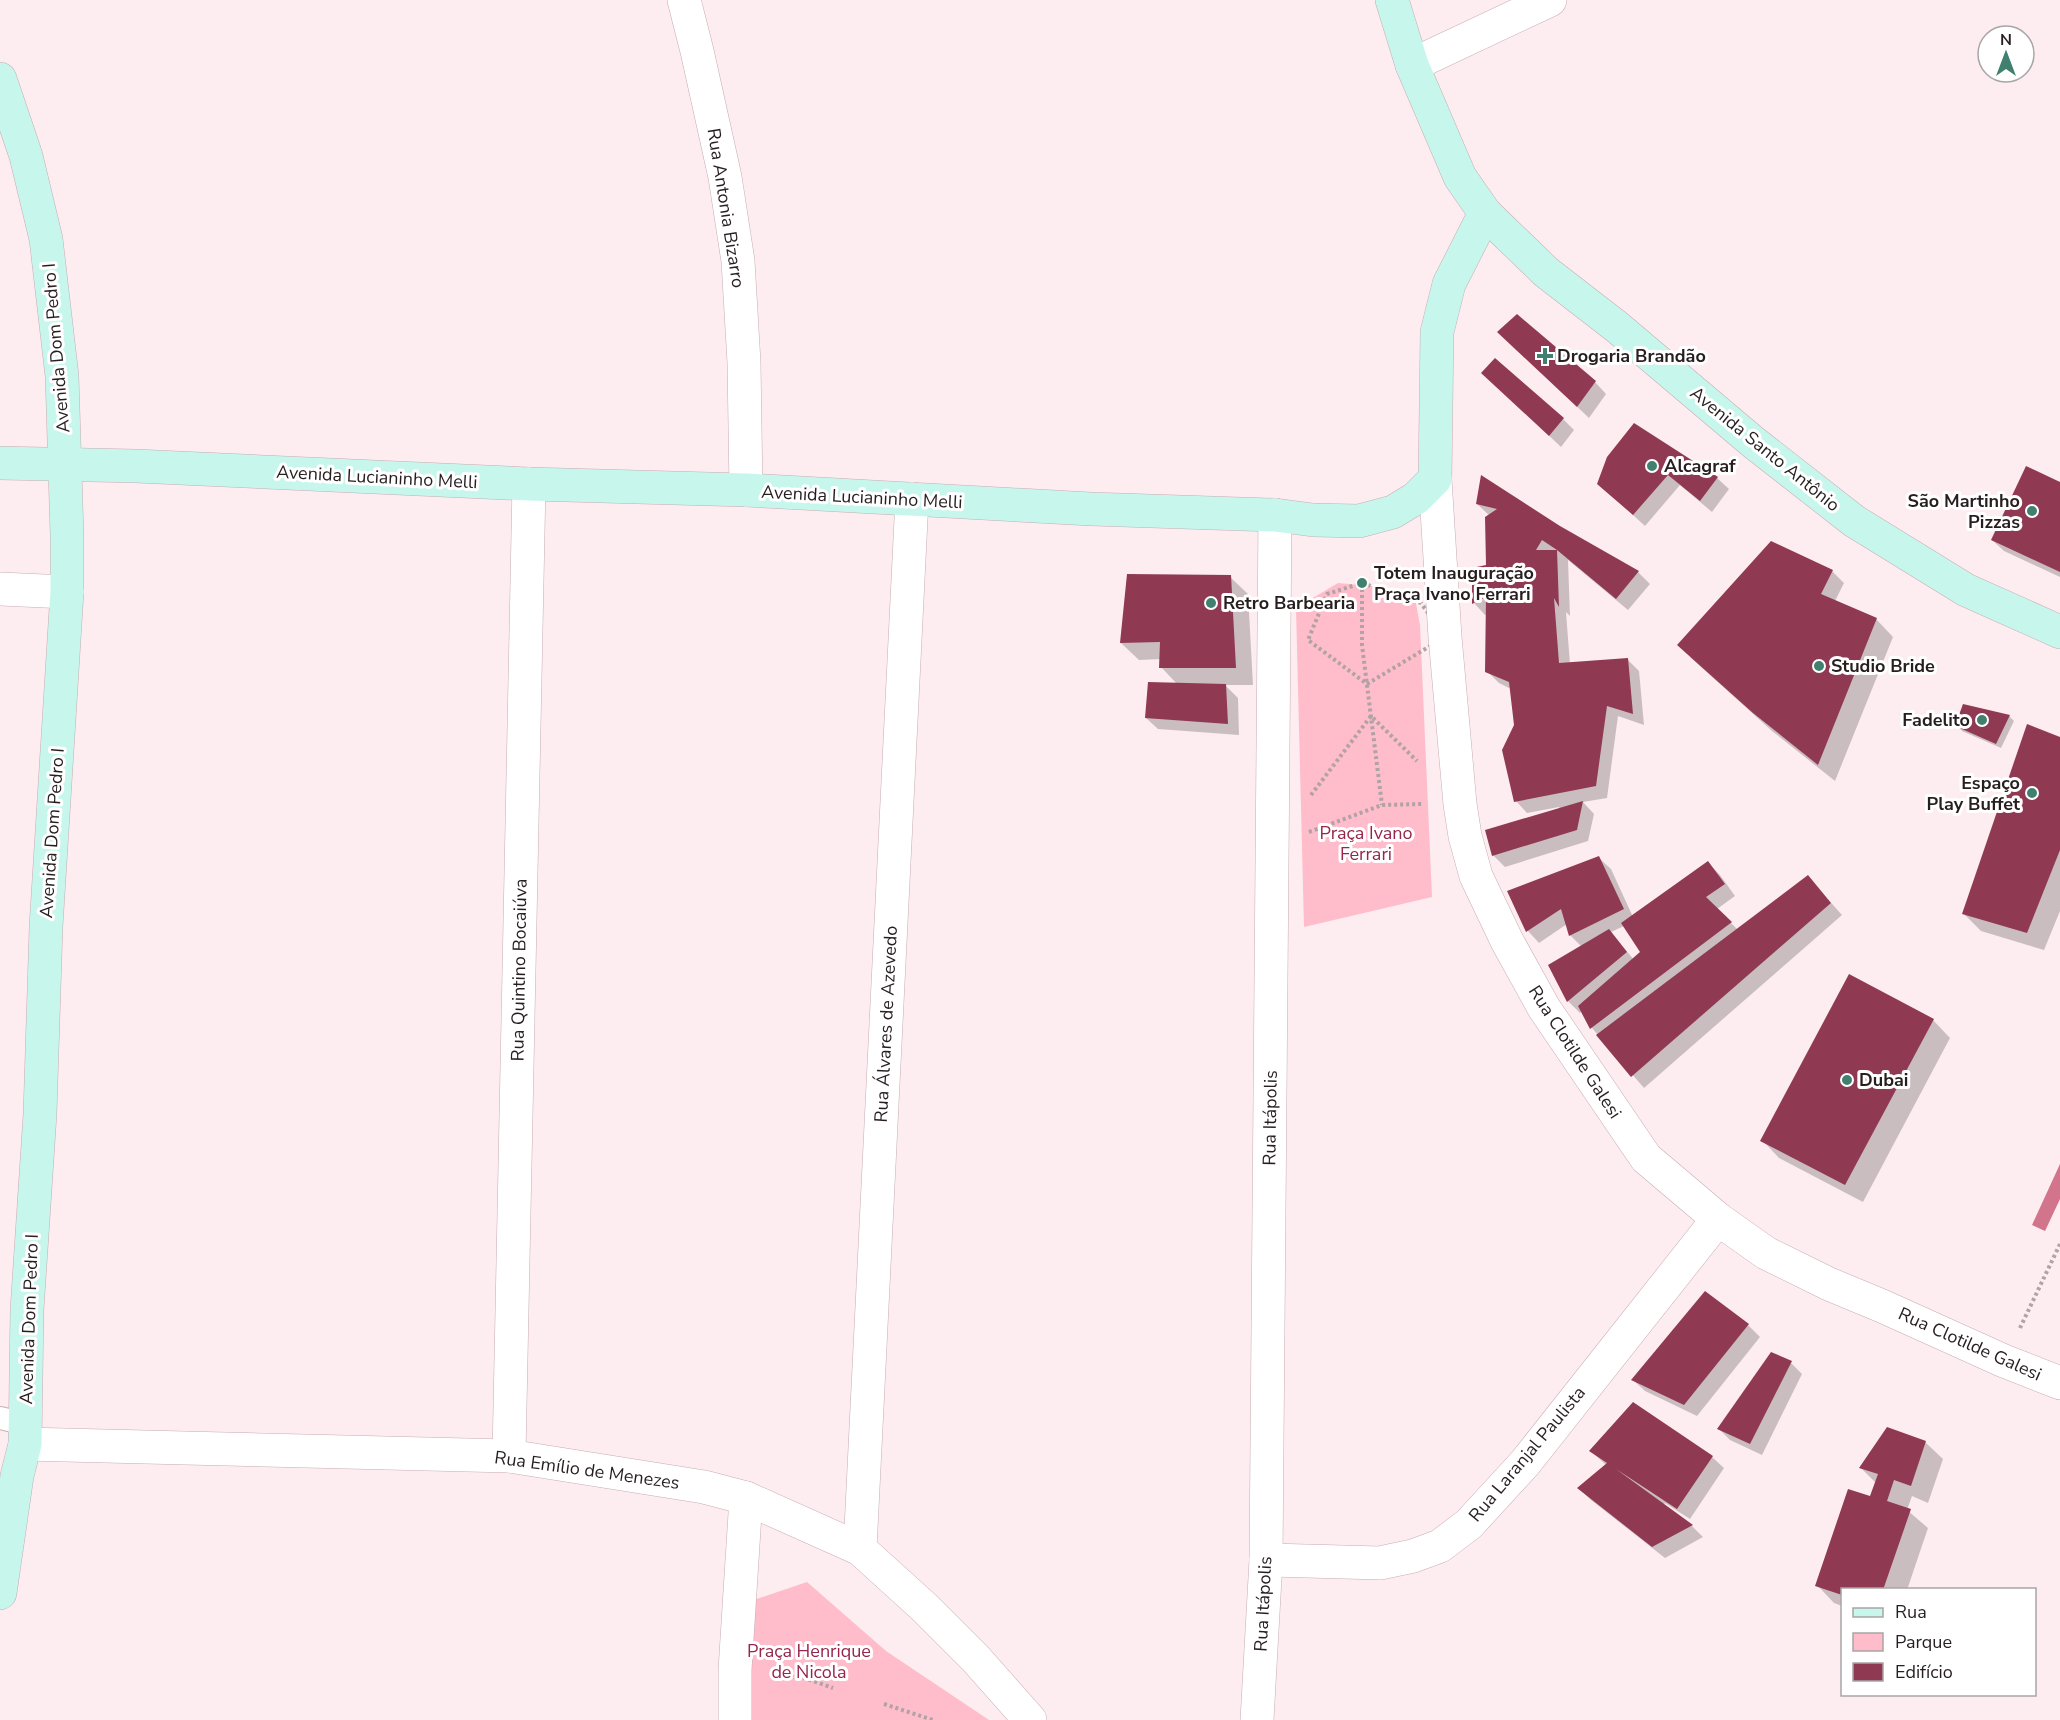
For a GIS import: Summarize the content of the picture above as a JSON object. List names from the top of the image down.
{
  "streets": {
    "street": [
      "Rua Antonia Bizarro",
      "Avenida Dom Pedro I",
      "Avenida Santo Antônio",
      "Avenida Lucianinho Melli",
      "Rua Quintino Bocaiúva",
      "Rua Álvares de Azevedo",
      "Rua Clotilde Galesi",
      "Rua Itápolis",
      "Rua Laranjal Paulista",
      "Rua Emílio de Menezes"
    ]
  },
  "crossings": [
    ["Rua Antonia Bizarro", "Avenida Lucianinho Melli"],
    ["Avenida Dom Pedro I", "Avenida Lucianinho Melli"],
    ["Avenida Dom Pedro I", "Rua Emílio de Menezes"],
    ["Avenida Lucianinho Melli", "Rua Quintino Bocaiúva"],
    ["Avenida Lucianinho Melli", "Rua Álvares de Azevedo"],
    ["Avenida Lucianinho Melli", "Rua Clotilde Galesi"],
    ["Avenida Lucianinho Melli", "Rua Itápolis"],
    ["Rua Quintino Bocaiúva", "Rua Emílio de Menezes"],
    ["Rua Álvares de Azevedo", "Rua Emílio de Menezes"],
    ["Rua Clotilde Galesi", "Rua Laranjal Paulista"],
    ["Rua Itápolis", "Rua Laranjal Paulista"]
  ],
  "parks": ["Praça Ivano Ferrari", "Praça Henrique de Nicola"],
  "places": {
    "health": ["Drogaria Brandão"],
    "other": [
      "Alcagraf",
      "São Martinho Pizzas",
      "Totem Inauguração Praça Ivano Ferrari",
      "Retro Barbearia",
      "Studio Bride",
      "Fadelito",
      "Espaço Play Buffet",
      "Dubai"
    ]
  },
  "legend": ["Rua", "Parque", "Edifício"],
  "north": "top"
}
